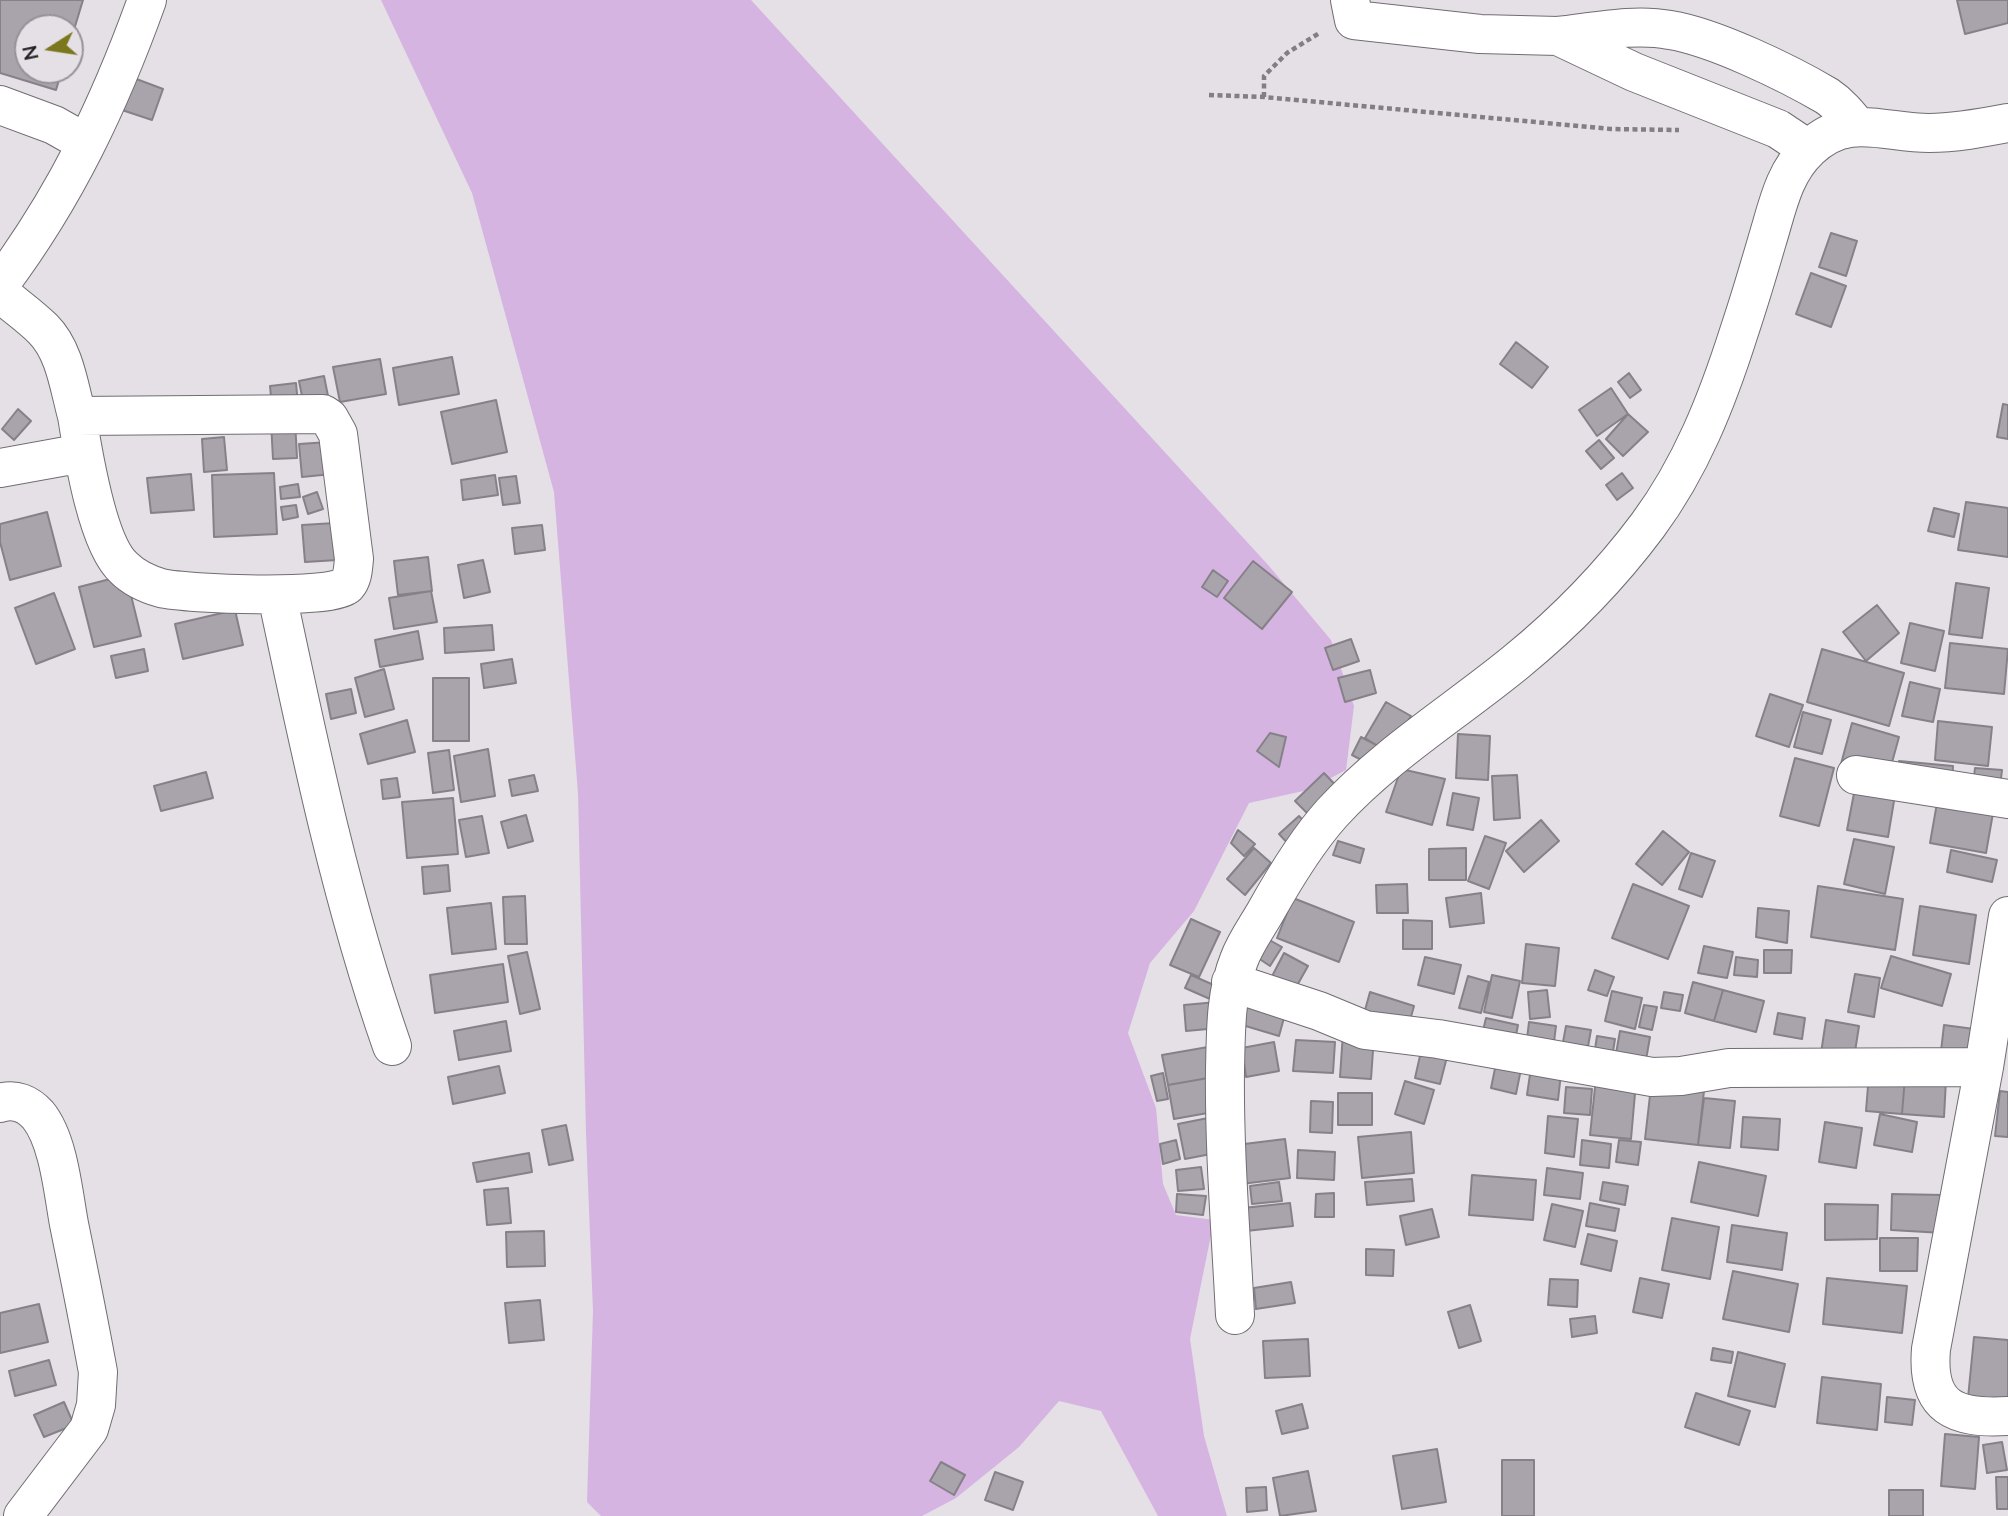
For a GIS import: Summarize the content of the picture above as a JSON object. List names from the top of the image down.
{
  "north": "left"
}
